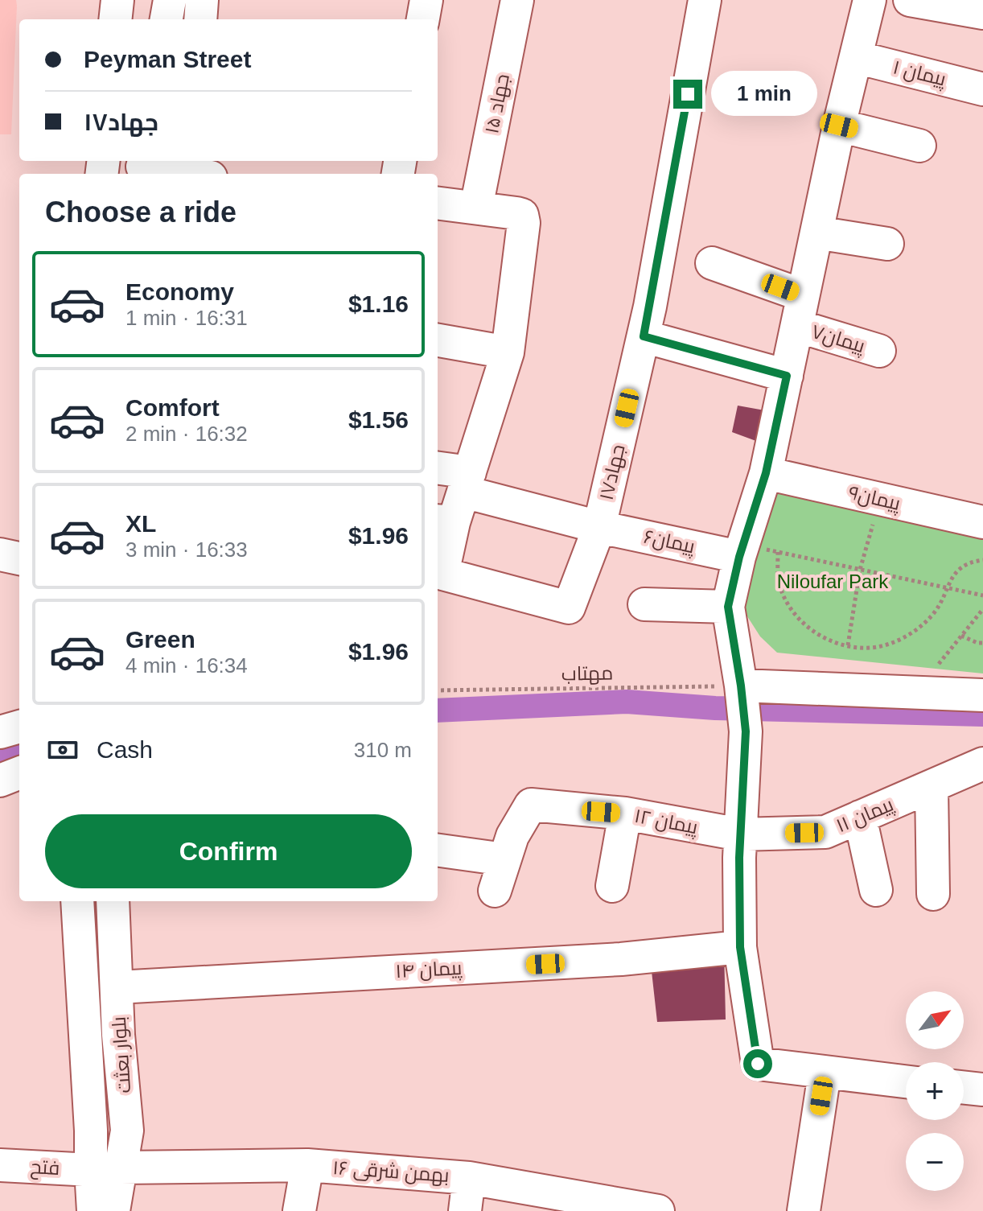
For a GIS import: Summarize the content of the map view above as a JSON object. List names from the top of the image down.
{
  "streets": {
    "street": [
      "پیمان ۱",
      "جهاد ۱۵",
      "پیمان۷",
      "جهاد۱۷",
      "پیمان۹",
      "پیمان۶",
      "پیمان ۱۱",
      "پیمان ۱۲",
      "پیمان ۱۴",
      "بلوار بعثت",
      "فتح",
      "بهمن شرقی ۱۶"
    ],
    "path": ["مهتاب"]
  },
  "crossings": [
    ["جهاد۱۷", "پیمان۶"],
    ["پیمان ۱۱", "پیمان ۱۲"],
    ["پیمان ۱۴", "بلوار بعثت"],
    ["بلوار بعثت", "فتح"],
    ["بلوار بعثت", "بهمن شرقی ۱۶"],
    ["فتح", "بهمن شرقی ۱۶"]
  ],
  "parks": ["Niloufar Park"],
  "north": "top right",
  "page": {
    "banner": ["Peyman Street", "جهاد۱۷"],
    "bubble": "1 min",
    "heading": "Choose a ride",
    "list": [
      {
        "name": "Economy",
        "note": "1 min · 16:31",
        "value": "$1.16"
      },
      {
        "name": "Comfort",
        "note": "2 min · 16:32",
        "value": "$1.56"
      },
      {
        "name": "XL",
        "note": "3 min · 16:33",
        "value": "$1.96"
      },
      {
        "name": "Green",
        "note": "4 min · 16:34",
        "value": "$1.96"
      }
    ],
    "pay": ["Cash", "310 m"],
    "buttons": "Confirm",
    "map_buttons": ["+", "−"]
  }
}
